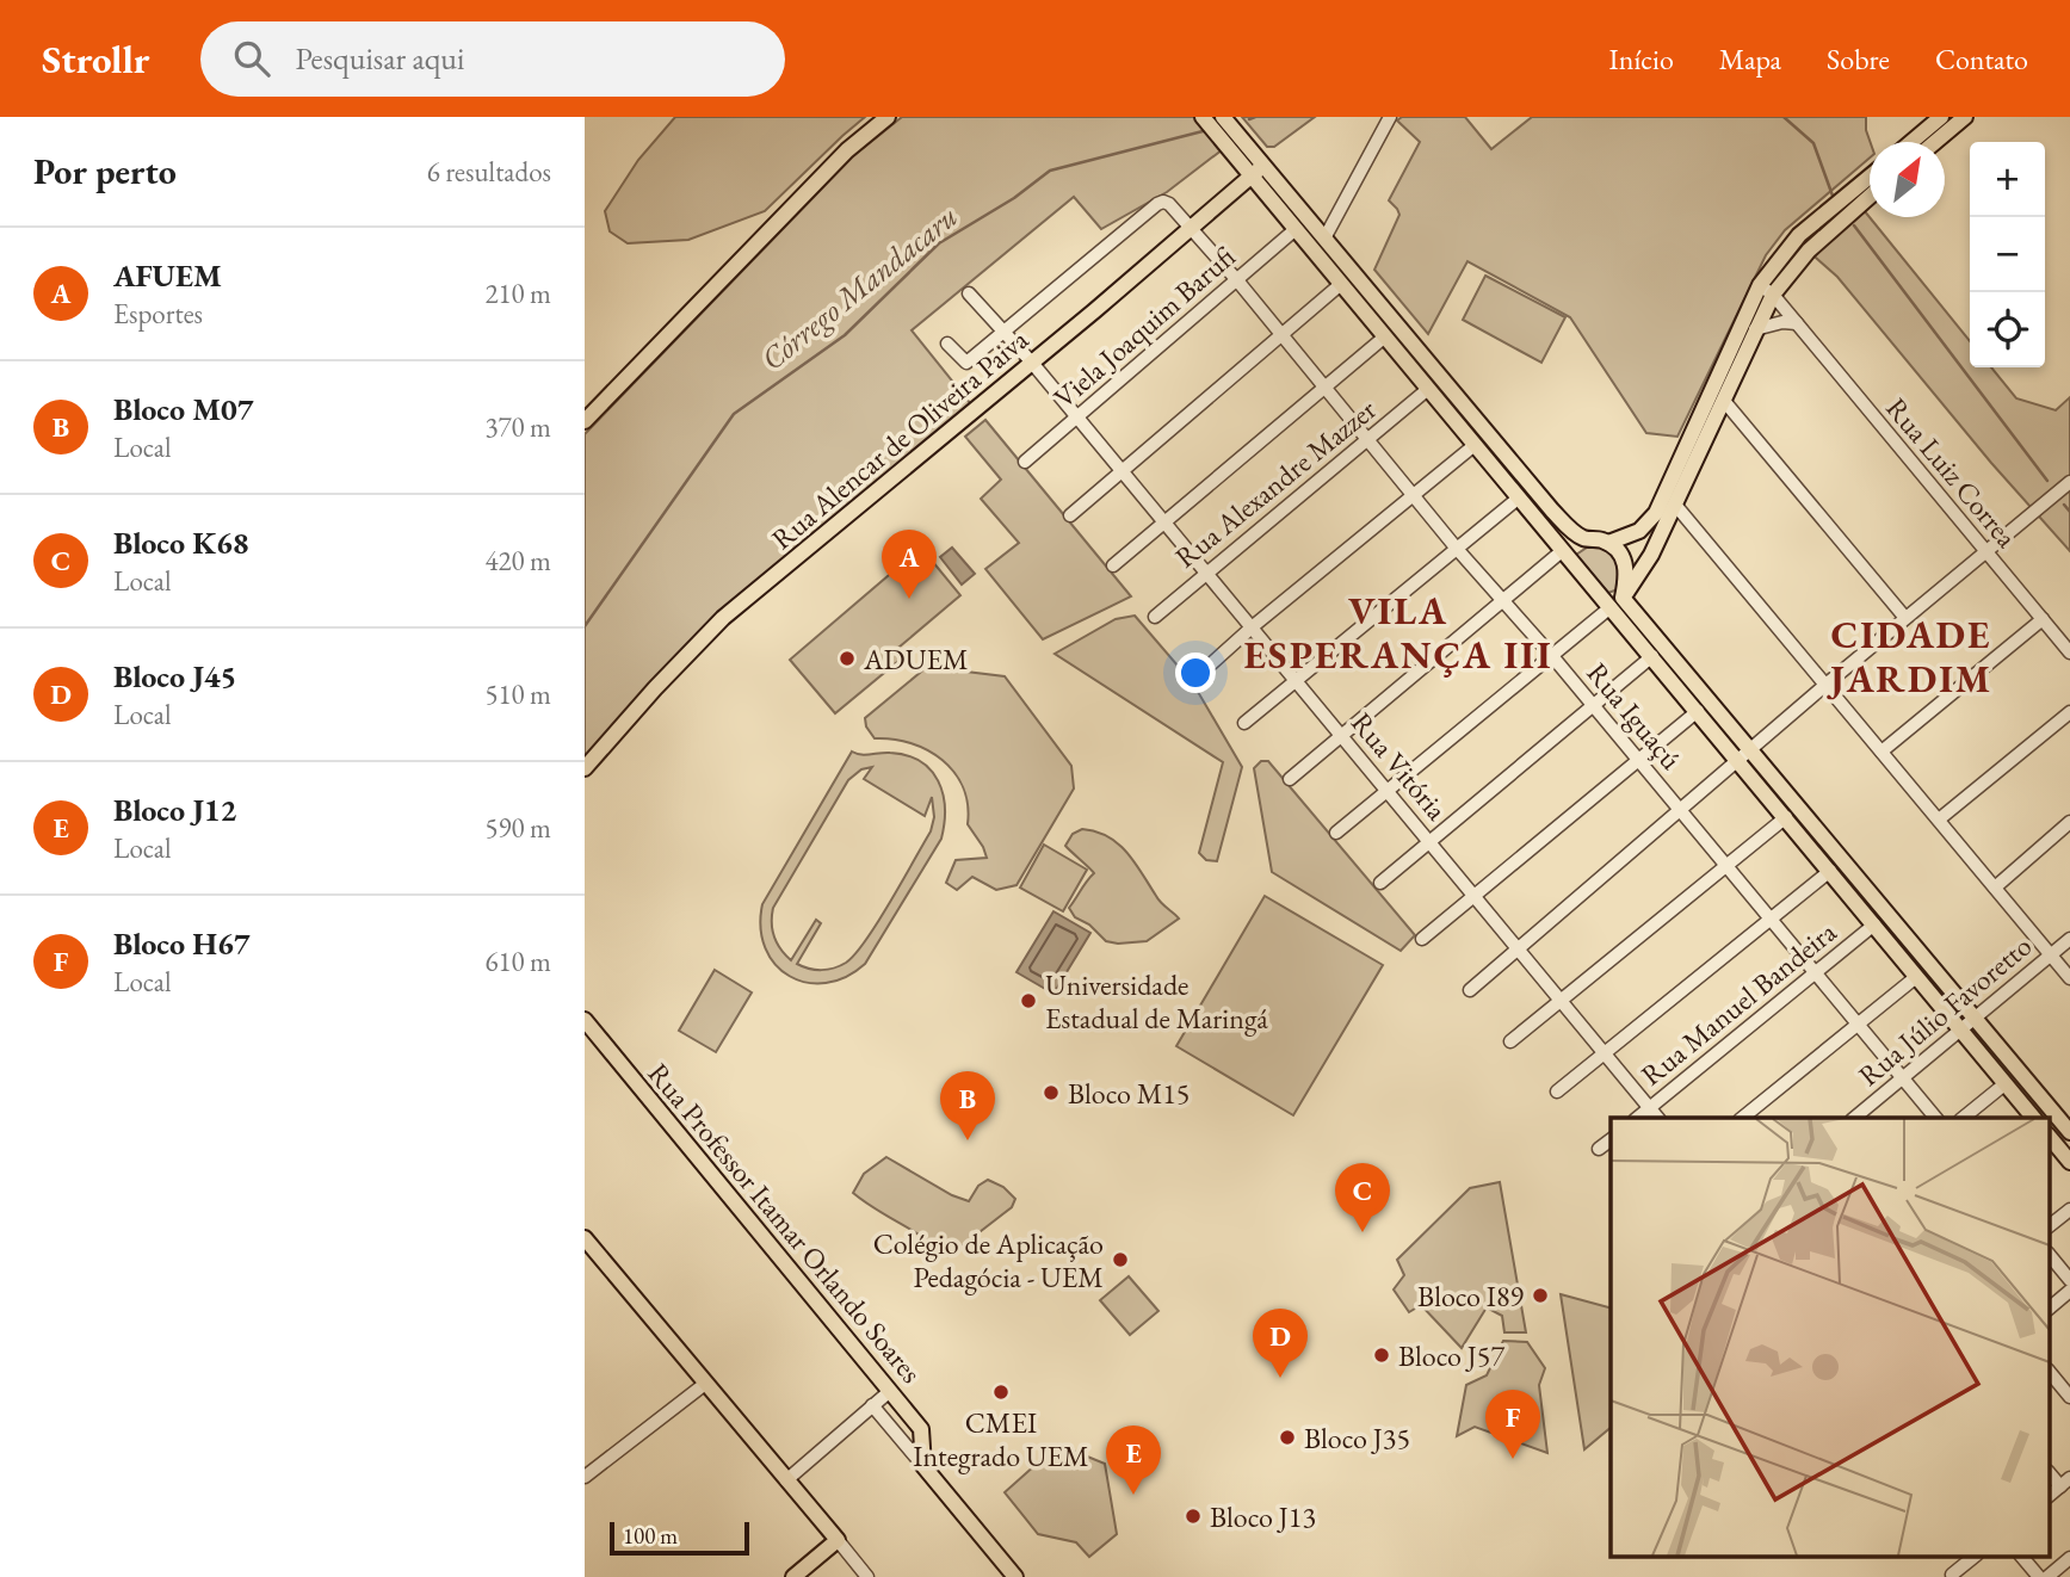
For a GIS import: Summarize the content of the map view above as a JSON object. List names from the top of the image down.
{
  "streets": {
    "main road": ["Rua Alencar de Oliveira Paiva", "Rua Professor Itamar Orlando Soares"],
    "street": [
      "Viela Joaquim Barufi",
      "Rua Luiz Correa",
      "Rua Alexandre Mazzer",
      "Rua Iguaçú",
      "Rua Vitória",
      "Rua Manuel Bandeira",
      "Rua Júlio Favoretto"
    ]
  },
  "crossings": [
    ["Viela Joaquim Barufi", "Rua Iguaçú"],
    ["Viela Joaquim Barufi", "Rua Vitória"],
    ["Rua Alencar de Oliveira Paiva", "Rua Iguaçú"],
    ["Rua Alencar de Oliveira Paiva", "Rua Vitória"],
    ["Rua Alexandre Mazzer", "Rua Iguaçú"],
    ["Rua Alexandre Mazzer", "Rua Vitória"],
    ["Rua Iguaçú", "Rua Vitória"],
    ["Rua Iguaçú", "Rua Manuel Bandeira"],
    ["Rua Iguaçú", "Rua Júlio Favoretto"],
    ["Rua Vitória", "Rua Manuel Bandeira"]
  ],
  "districts": ["VILA ESPERANÇA III", "CIDADE JARDIM"],
  "water": ["Córrego Mandacaru"],
  "places": [
    "ADUEM",
    "Universidade Estadual de Maringá",
    "Bloco M15",
    "Colégio de Aplicação Pedagócia - UEM",
    "Bloco I89",
    "Bloco J57",
    "CMEI Integrado UEM",
    "Bloco J35",
    "Bloco J13"
  ],
  "scale_bar": "100 m",
  "north": "top right",
  "page": {
    "header": "Strollr",
    "search": "Pesquisar aqui",
    "nav": [
      "Início",
      "Mapa",
      "Sobre",
      "Contato"
    ],
    "heading": ["Por perto", "6 resultados"],
    "map_buttons": ["+", "−"],
    "list": [
      {
        "mark": "A",
        "name": "AFUEM",
        "note": "Esportes",
        "value": "210 m"
      },
      {
        "mark": "B",
        "name": "Bloco M07",
        "note": "Local",
        "value": "370 m"
      },
      {
        "mark": "C",
        "name": "Bloco K68",
        "note": "Local",
        "value": "420 m"
      },
      {
        "mark": "D",
        "name": "Bloco J45",
        "note": "Local",
        "value": "510 m"
      },
      {
        "mark": "E",
        "name": "Bloco J12",
        "note": "Local",
        "value": "590 m"
      },
      {
        "mark": "F",
        "name": "Bloco H67",
        "note": "Local",
        "value": "610 m"
      }
    ],
    "pins": [
      "A",
      "B",
      "C",
      "D",
      "F",
      "E"
    ],
    "scale": "100 m"
  }
}
